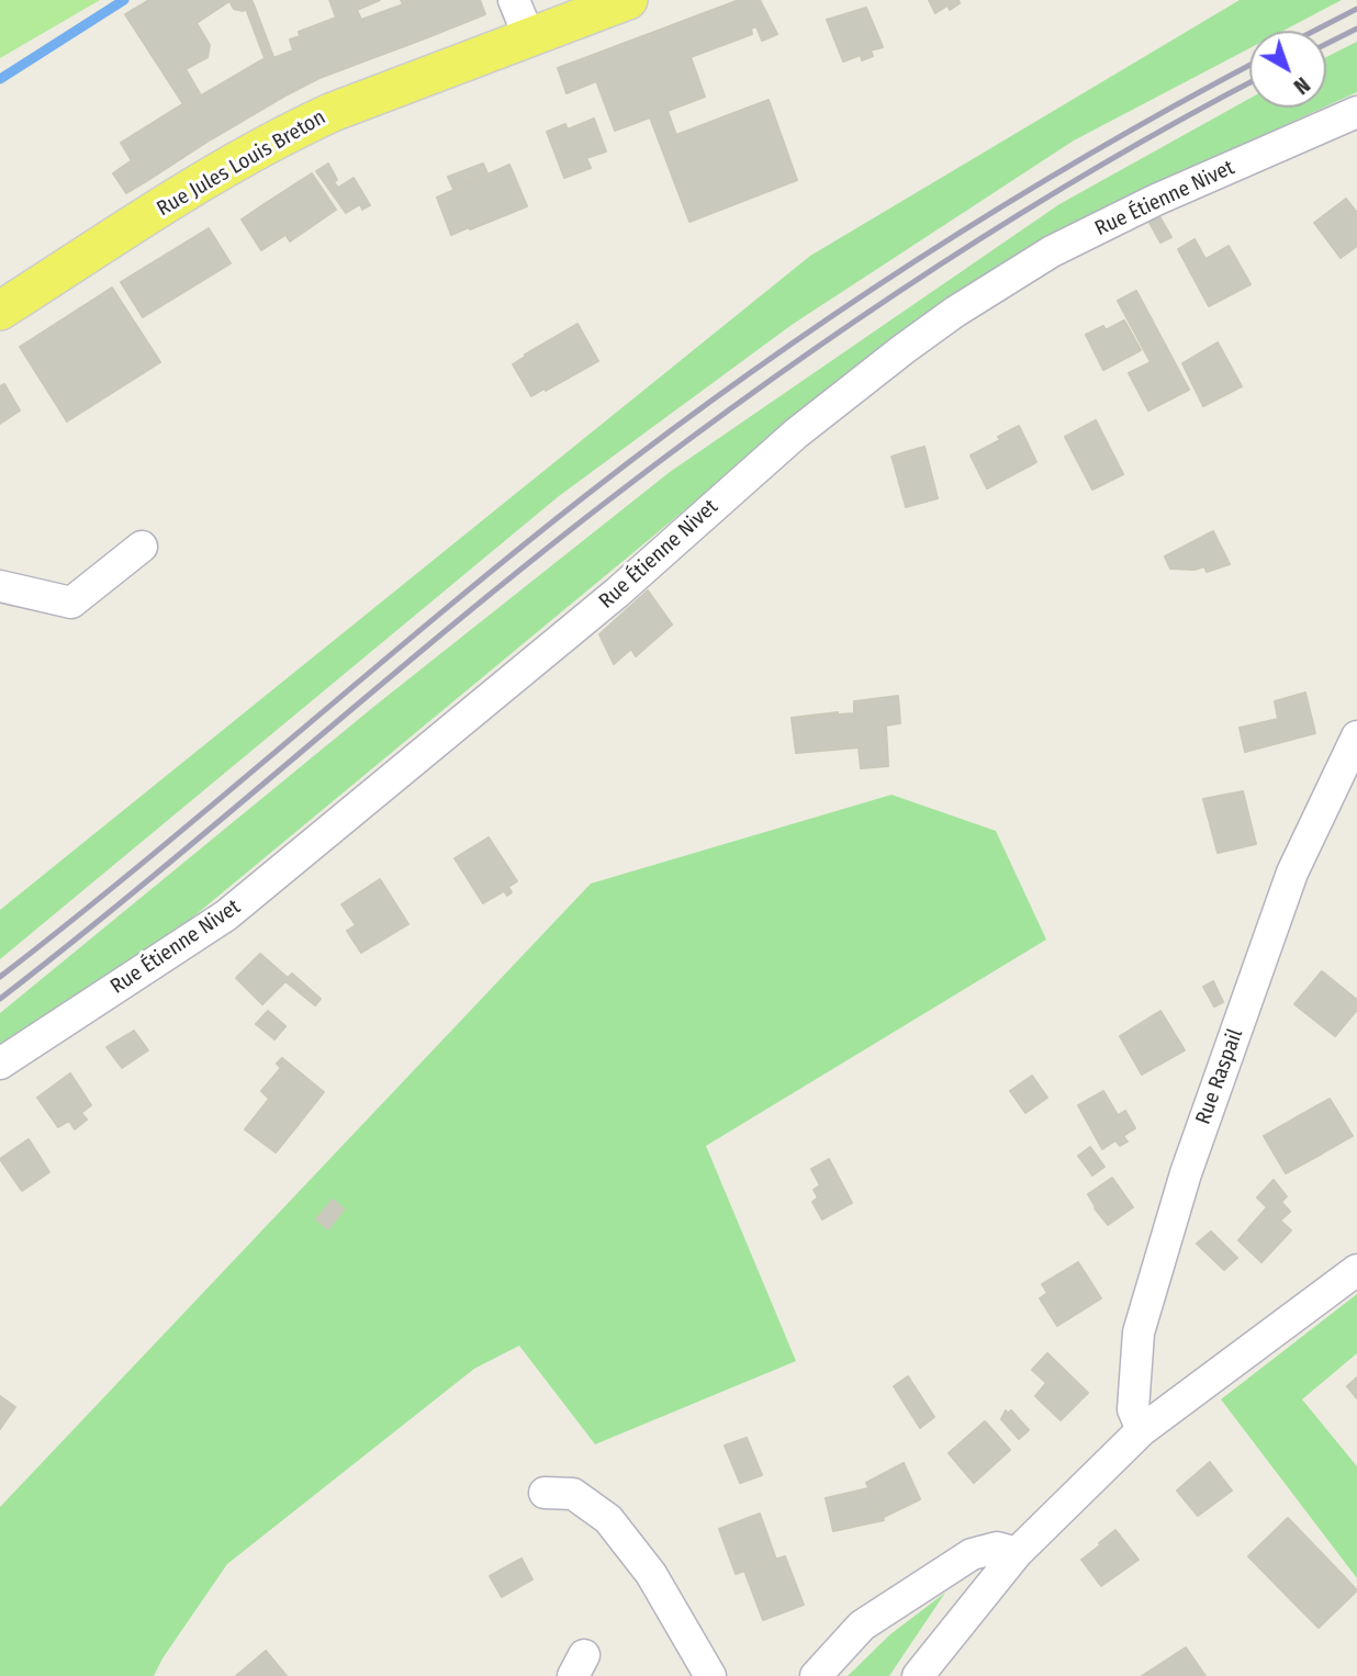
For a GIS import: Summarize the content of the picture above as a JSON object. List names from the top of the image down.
{
  "streets": {
    "main road": ["Rue Jules Louis Breton"],
    "street": ["Rue Étienne Nivet", "Rue Raspail"]
  },
  "north": "bottom right"
}
